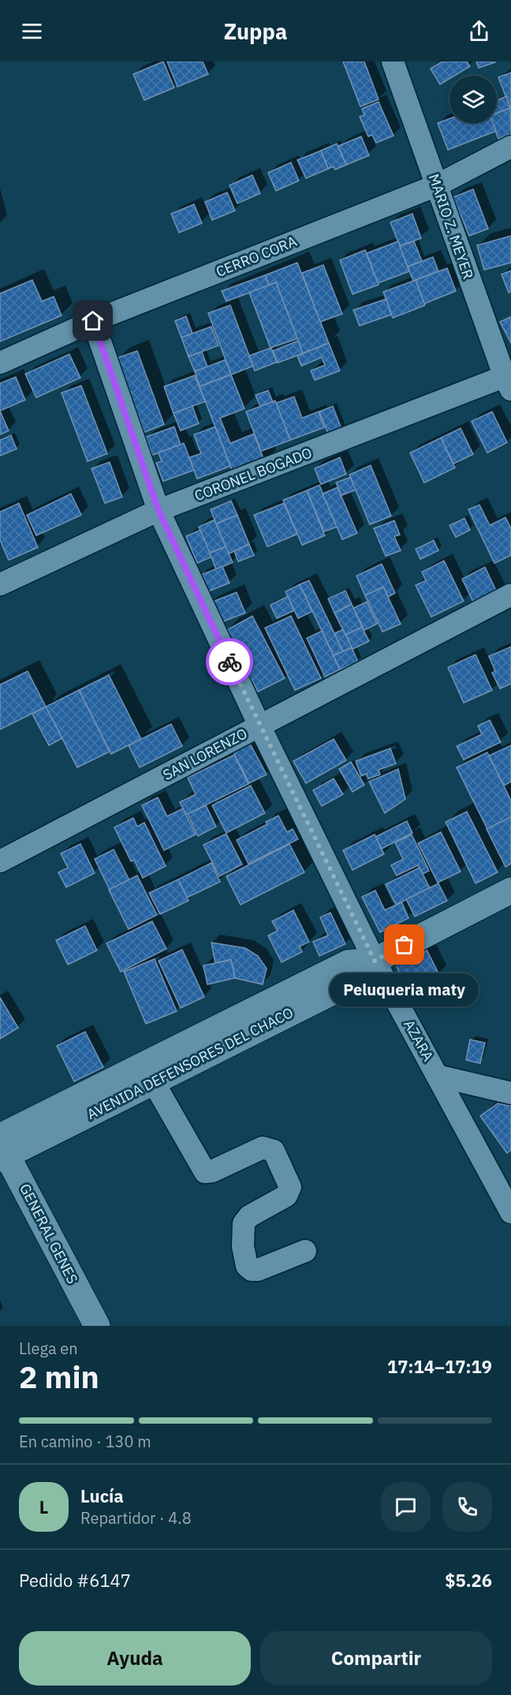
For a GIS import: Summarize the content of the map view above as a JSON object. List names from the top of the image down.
{
  "streets": {
    "street": [
      "MARIO Z. MEYER",
      "CERRO CORA",
      "CORONEL BOGADO",
      "SAN LORENZO",
      "AZARA",
      "AVENIDA DEFENSORES DEL CHACO",
      "GENERAL GENES"
    ]
  },
  "crossings": [
    ["MARIO Z. MEYER", "CERRO CORA"],
    ["MARIO Z. MEYER", "CORONEL BOGADO"],
    ["CERRO CORA", "AZARA"],
    ["CORONEL BOGADO", "AZARA"],
    ["SAN LORENZO", "AZARA"],
    ["AZARA", "AVENIDA DEFENSORES DEL CHACO"],
    ["AVENIDA DEFENSORES DEL CHACO", "GENERAL GENES"]
  ],
  "places": ["Peluqueria maty"],
  "page": {
    "header": "Zuppa",
    "bubble": "Peluqueria maty",
    "heading": ["2 min", "Llega en", "17:14–17:19"],
    "panel": [
      "Lucía",
      "Repartidor · 4.8",
      "Pedido #6147",
      "$5.26"
    ],
    "bar": "En camino · 130 m",
    "round": "L",
    "buttons": ["Ayuda", "Compartir"]
  }
}
